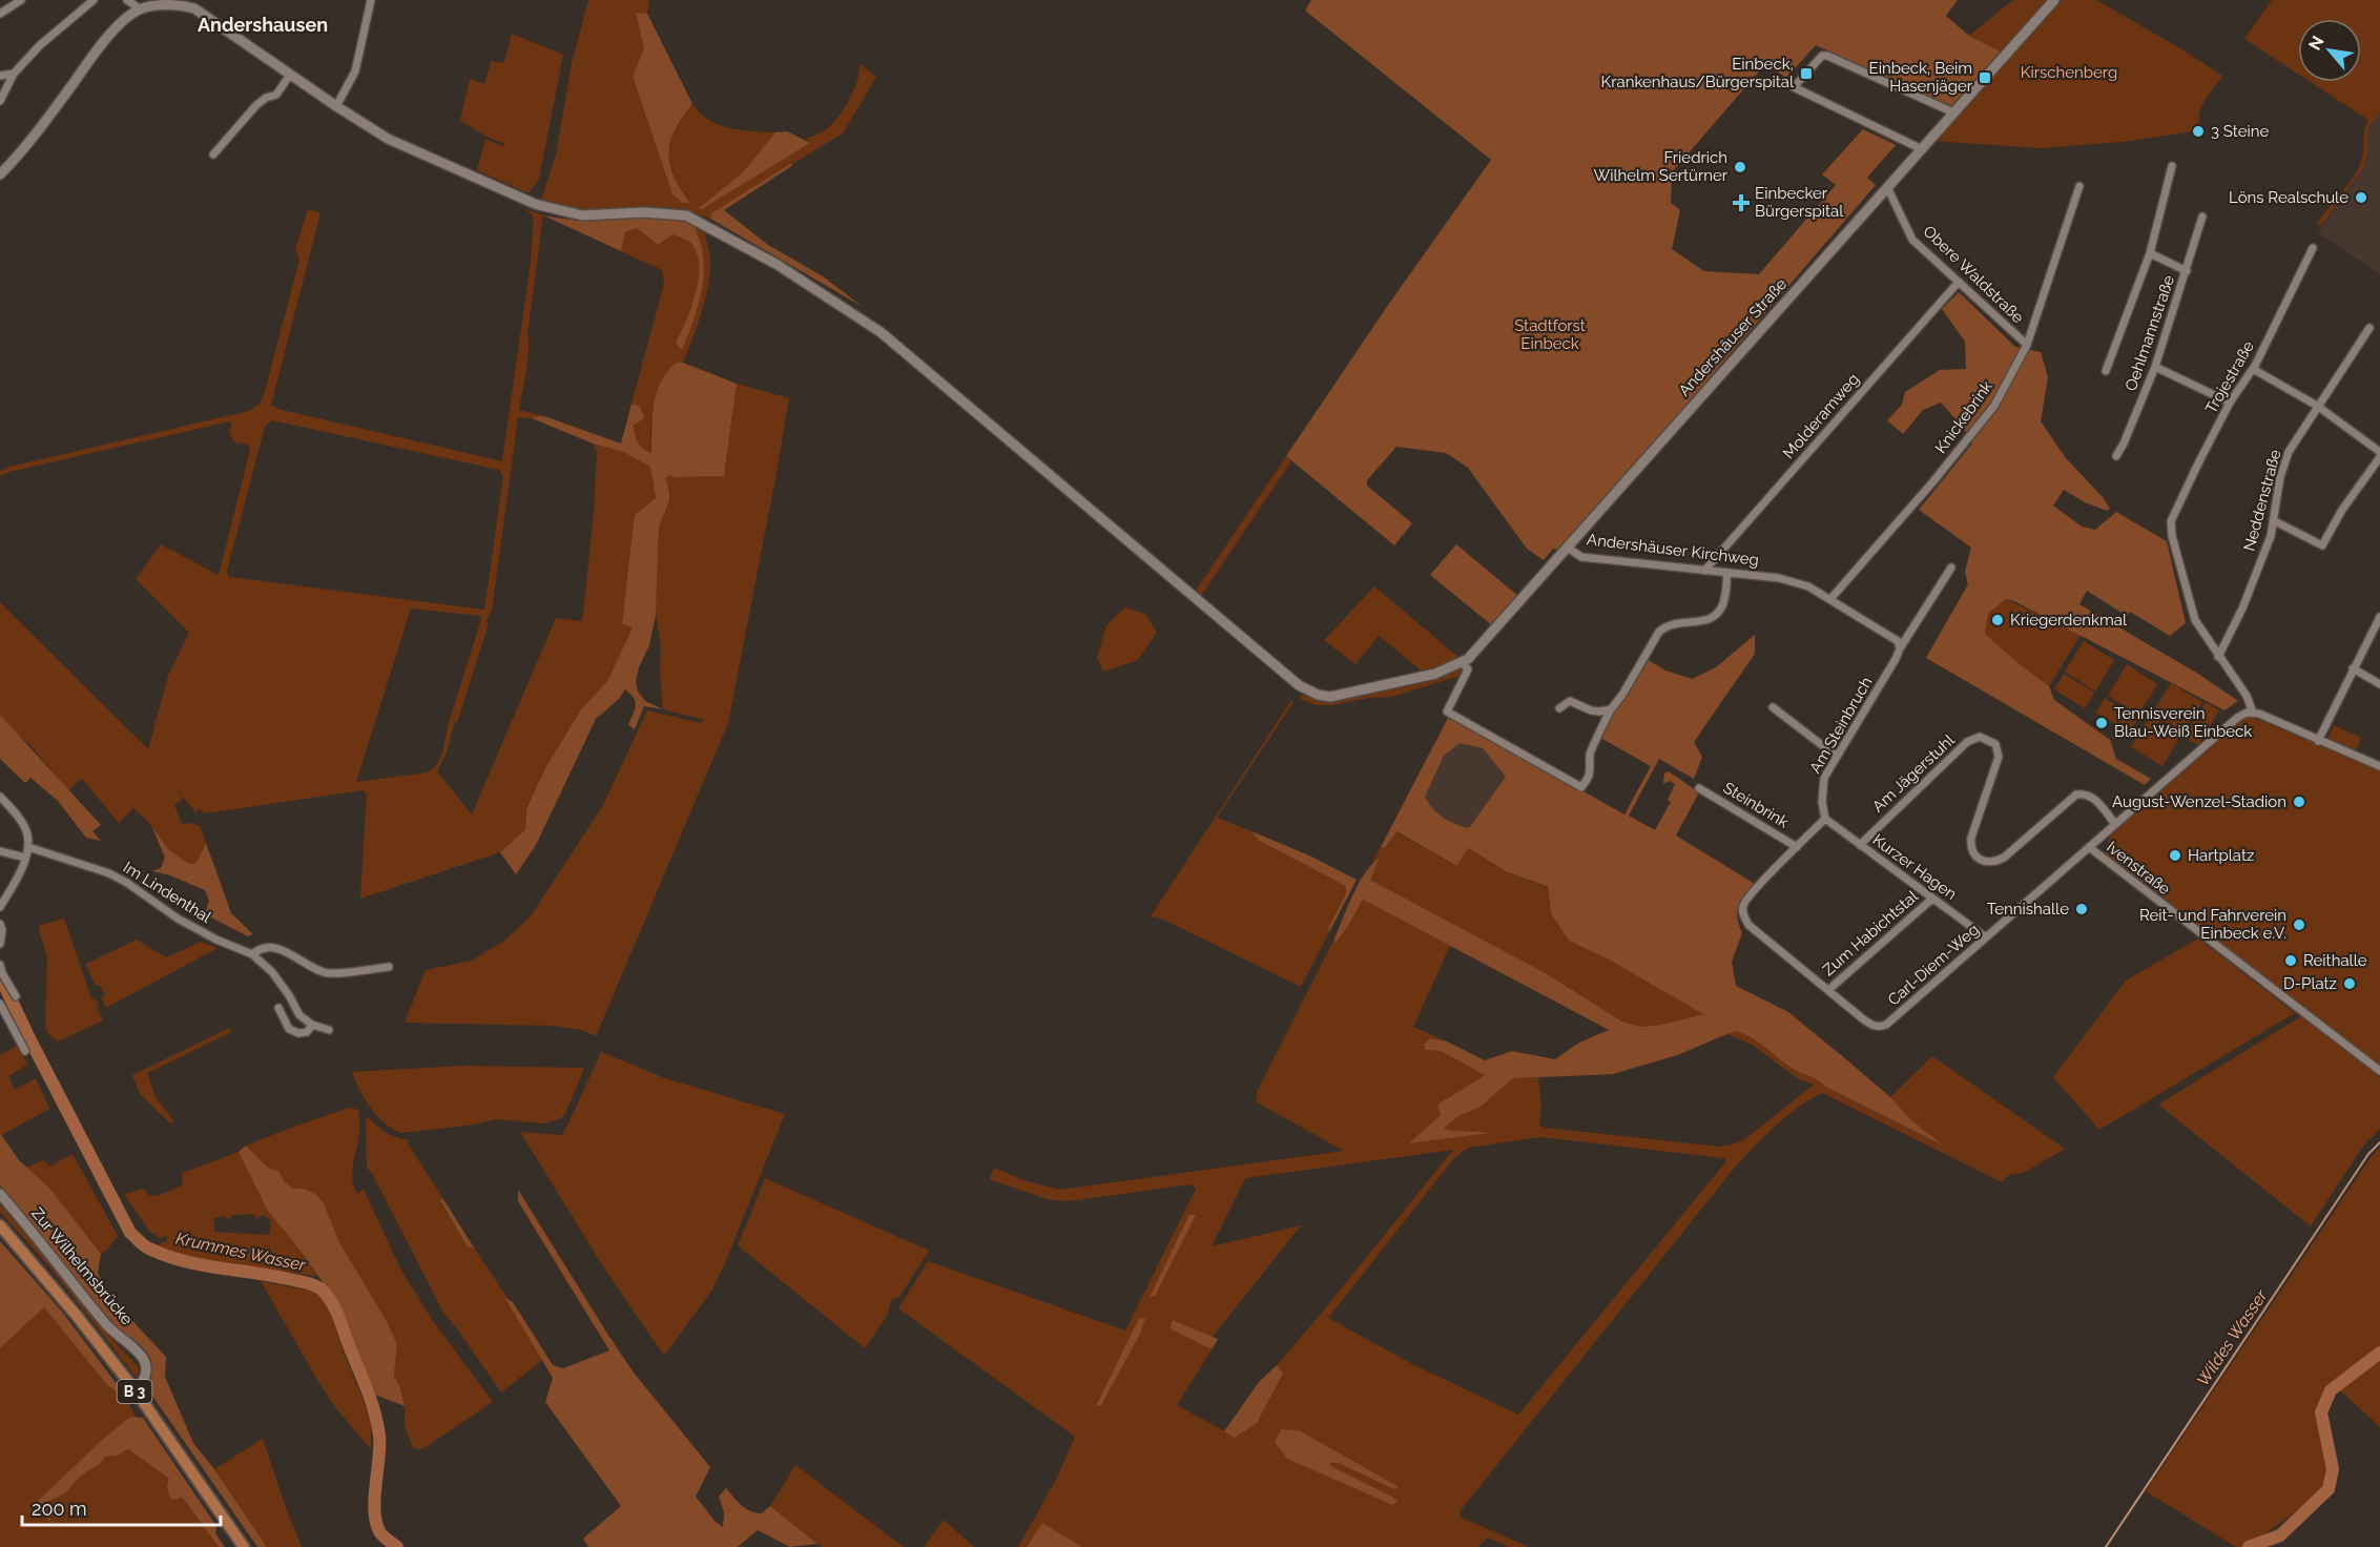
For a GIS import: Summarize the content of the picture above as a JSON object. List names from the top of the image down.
{
  "streets": {
    "main road": ["B 3"],
    "street": [
      "Obere Waldstraße",
      "Oehlmannstraße",
      "Andershäuser Straße",
      "Trojestraße",
      "Molderamweg",
      "Knickebrink",
      "Neddenstraße",
      "Andershäuser Kirchweg",
      "Am Steinbruch",
      "Am Jägerstuhl",
      "Steinbrink",
      "Kurzer Hagen",
      "Ivenstraße",
      "Im Lindenthal",
      "Zum Habichtstal",
      "Carl-Diem-Weg",
      "Zur Wilhelmsbrücke"
    ]
  },
  "crossings": [
    ["Obere Waldstraße", "Andershäuser Straße"],
    ["Obere Waldstraße", "Molderamweg"],
    ["Obere Waldstraße", "Knickebrink"],
    ["Andershäuser Straße", "Andershäuser Kirchweg"],
    ["Trojestraße", "Neddenstraße"],
    ["Molderamweg", "Andershäuser Kirchweg"],
    ["Knickebrink", "Andershäuser Kirchweg"],
    ["Andershäuser Kirchweg", "Am Steinbruch"],
    ["Am Steinbruch", "Kurzer Hagen"],
    ["Am Steinbruch", "Carl-Diem-Weg"],
    ["Am Jägerstuhl", "Kurzer Hagen"],
    ["Am Jägerstuhl", "Carl-Diem-Weg"],
    ["Steinbrink", "Carl-Diem-Weg"],
    ["Kurzer Hagen", "Zum Habichtstal"],
    ["Kurzer Hagen", "Carl-Diem-Weg"],
    ["Ivenstraße", "Carl-Diem-Weg"],
    ["Zum Habichtstal", "Carl-Diem-Weg"],
    ["Zur Wilhelmsbrücke", "B 3"]
  ],
  "districts": ["Andershausen"],
  "water": ["Krummes Wasser", "Wildes Wasser"],
  "parks": ["Kirschenberg", "Stadtforst Einbeck"],
  "places": {
    "transit": ["Einbeck, Krankenhaus/Bürgerspital", "Einbeck, Beim Hasenjäger"],
    "other": [
      "3 Steine",
      "Friedrich Wilhelm Sertürner",
      "Löns Realschule",
      "Kriegerdenkmal",
      "Tennisverein Blau-Weiß Einbeck",
      "August-Wenzel-Stadion",
      "Hartplatz",
      "Tennishalle",
      "Reit- und Fahrverein Einbeck e.V.",
      "Reithalle",
      "D-Platz"
    ],
    "health": ["Einbecker Bürgerspital"]
  },
  "scale_bar": "200 m",
  "north": "top left"
}
